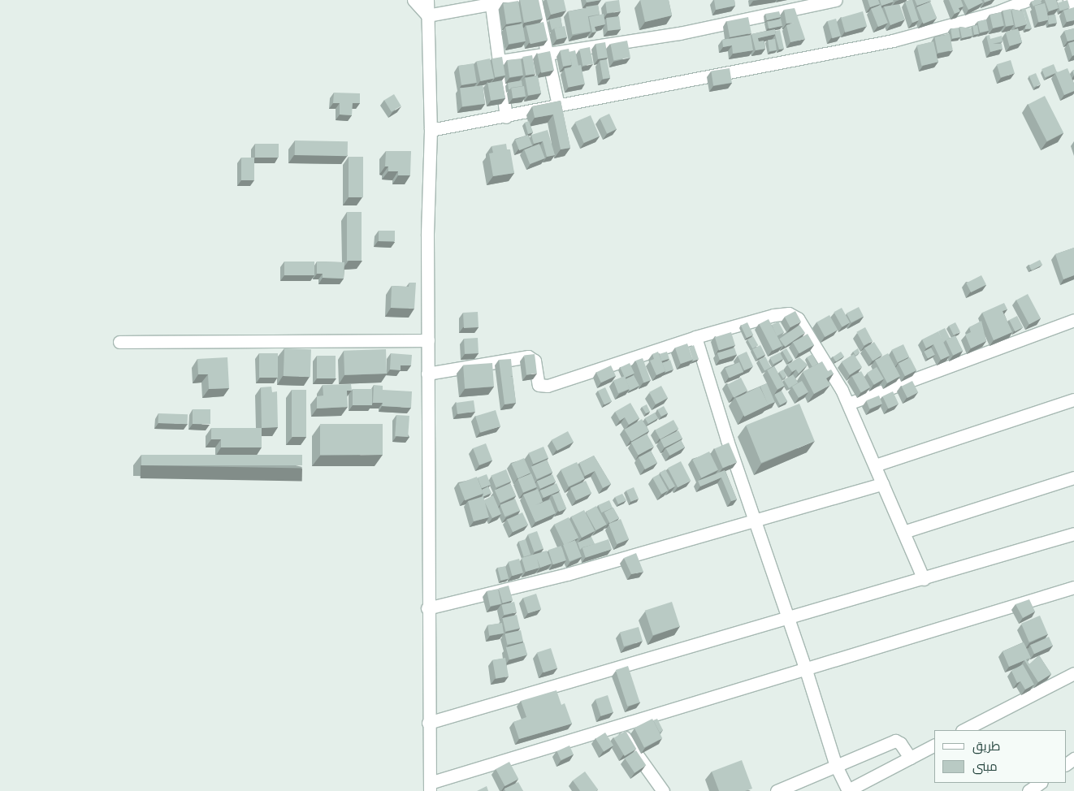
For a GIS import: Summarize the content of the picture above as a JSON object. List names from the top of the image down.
{
  "legend": ["طريق", "مبنى"]
}
